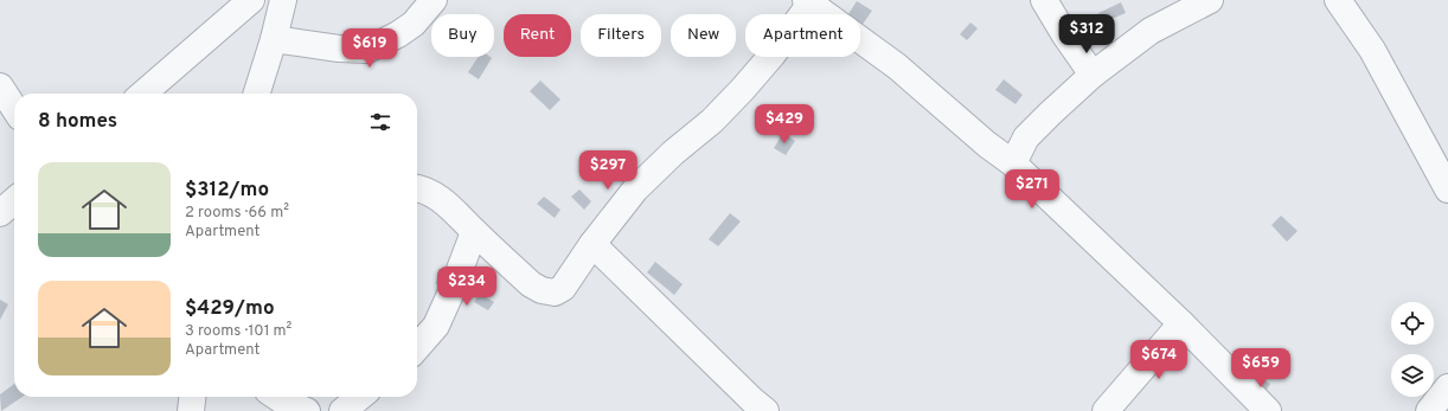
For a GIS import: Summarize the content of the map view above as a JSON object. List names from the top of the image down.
{
  "page": {
    "price": [
      "$312",
      "$619",
      "$429",
      "$297",
      "$271",
      "$234",
      "$674",
      "$659"
    ],
    "chip": [
      "Buy",
      "Rent",
      "Filters",
      "New",
      "Apartment"
    ],
    "heading": "8 homes",
    "list": [
      {
        "name": "$312/mo",
        "note": "2 rooms · 66 m² · Apartment"
      },
      {
        "name": "$429/mo",
        "note": "3 rooms · 101 m² · Apartment"
      }
    ]
  }
}
